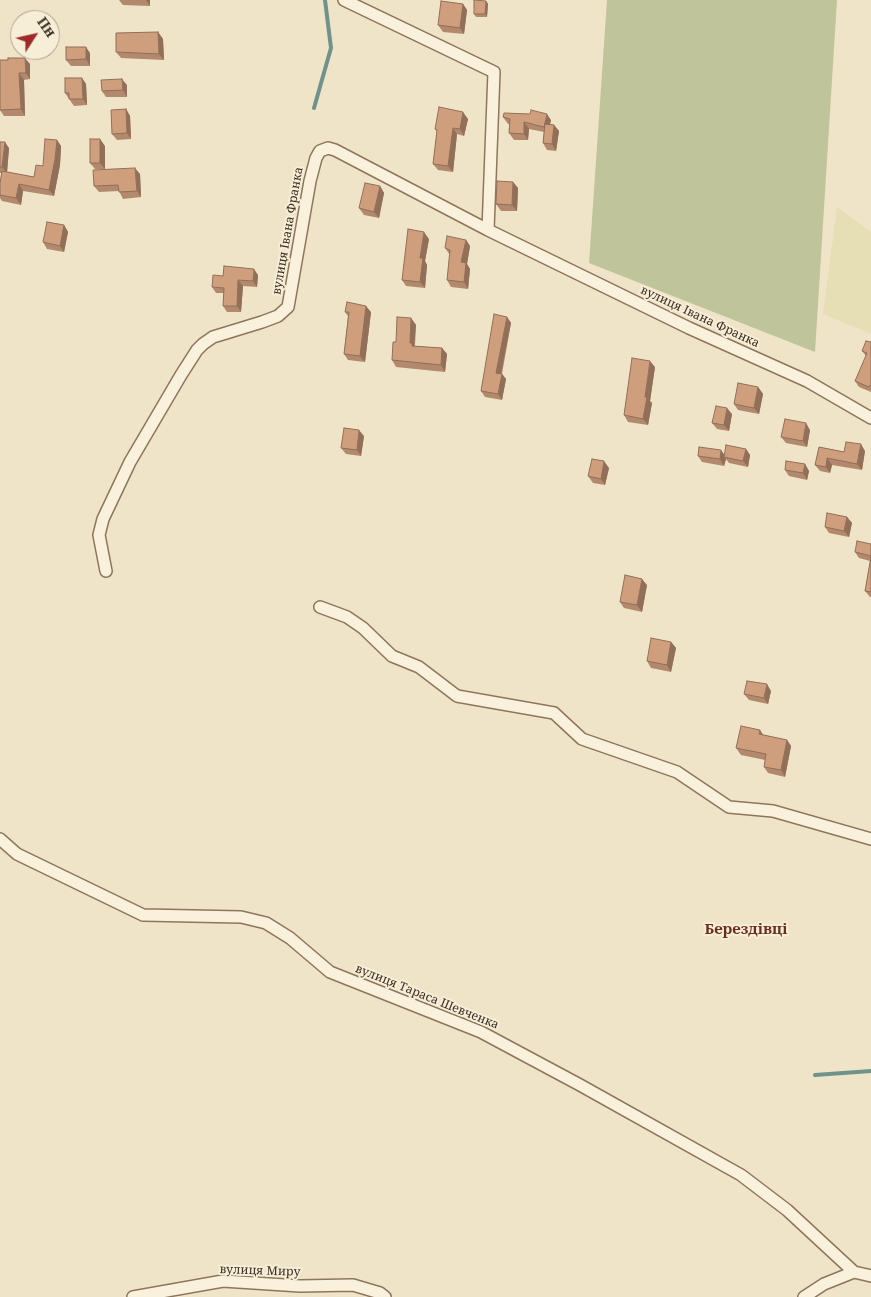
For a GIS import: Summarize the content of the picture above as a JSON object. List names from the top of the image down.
{
  "streets": {
    "street": ["вулиця Івана Франка", "вулиця Тараса Шевченка", "вулиця Миру"]
  },
  "districts": ["Берездівці"],
  "north": "top right"
}
